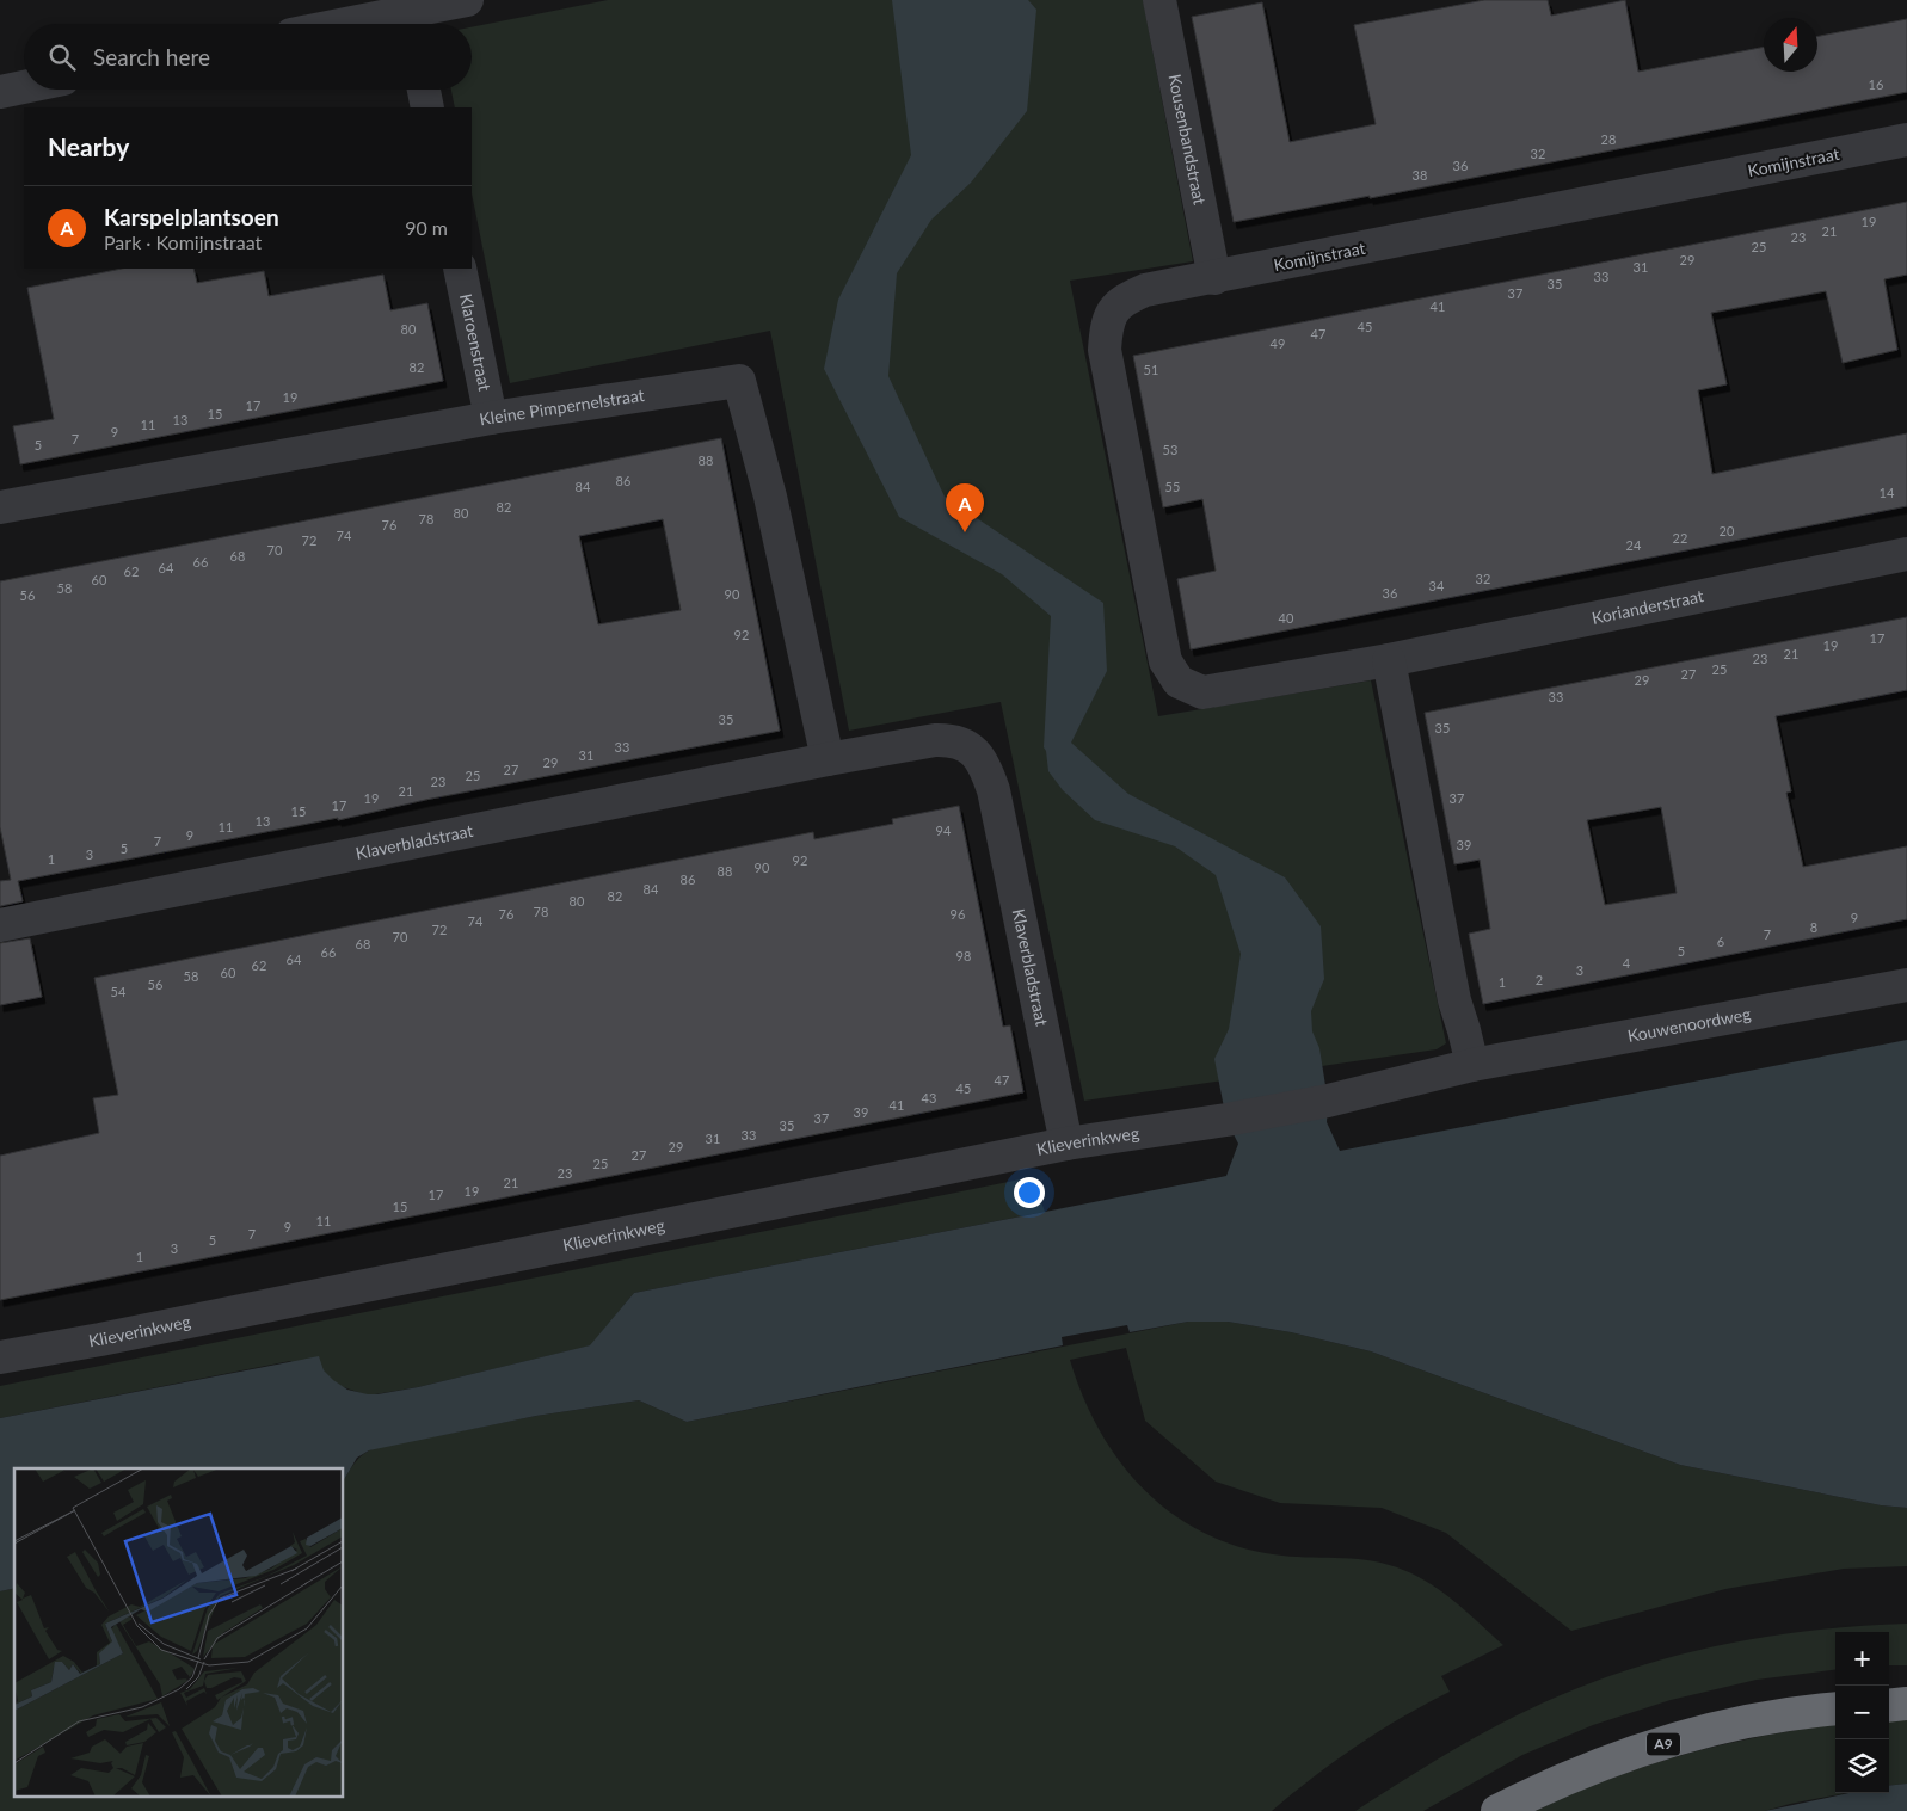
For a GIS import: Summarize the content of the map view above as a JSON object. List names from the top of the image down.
{
  "streets": {
    "highway": ["A9"],
    "street": [
      "Kousenbandstraat",
      "Komijnstraat",
      "Klaroenstraat",
      "Kleine Pimpernelstraat",
      "Korianderstraat",
      "Klaverbladstraat",
      "Kouwenoordweg",
      "Klieverinkweg"
    ]
  },
  "crossings": [
    ["Kousenbandstraat", "Komijnstraat"],
    ["Komijnstraat", "Korianderstraat"],
    ["Klaroenstraat", "Kleine Pimpernelstraat"],
    ["Kleine Pimpernelstraat", "Klaverbladstraat"],
    ["Klaverbladstraat", "Klieverinkweg"],
    ["Kouwenoordweg", "Klieverinkweg"]
  ],
  "house_numbers": [
    "16",
    "28",
    "32",
    "36",
    "38",
    "19",
    "21",
    "23",
    "25",
    "29",
    "31",
    "33",
    "35",
    "37",
    "41",
    "45",
    "80",
    "47",
    "49",
    "82",
    "51",
    "19",
    "17",
    "15",
    "13",
    "11",
    "9",
    "7",
    "5",
    "53",
    "88",
    "86",
    "84",
    "55",
    "14",
    "82",
    "80",
    "78",
    "76",
    "20",
    "74",
    "22",
    "72",
    "24",
    "70",
    "68",
    "66",
    "64",
    "62",
    "32",
    "60",
    "34",
    "58",
    "36",
    "90",
    "56",
    "40",
    "92",
    "17",
    "19",
    "21",
    "23",
    "25",
    "27",
    "29",
    "33",
    "35",
    "35",
    "33",
    "31",
    "29",
    "27",
    "25",
    "23",
    "21",
    "19",
    "37",
    "17",
    "15",
    "13",
    "11",
    "94",
    "9",
    "7",
    "39",
    "5",
    "3",
    "1",
    "92",
    "90",
    "88",
    "86",
    "84",
    "82",
    "80",
    "78",
    "76",
    "96",
    "9",
    "74",
    "8",
    "72",
    "7",
    "70",
    "6",
    "68",
    "5",
    "66",
    "98",
    "64",
    "4",
    "62",
    "3",
    "60",
    "58",
    "2",
    "1",
    "56",
    "54",
    "47",
    "45",
    "43",
    "41",
    "39",
    "37",
    "35",
    "33",
    "31",
    "29",
    "27",
    "25",
    "23",
    "21",
    "19",
    "17",
    "15",
    "11",
    "9",
    "7",
    "5",
    "3",
    "1"
  ],
  "north": "top",
  "page": {
    "search": "Search here",
    "heading": "Nearby",
    "list": [
      {
        "mark": "A",
        "name": "Karspelplantsoen",
        "note": "Park · Komijnstraat",
        "value": "90 m"
      }
    ],
    "pins": "A",
    "map_buttons": ["+", "−"]
  }
}
